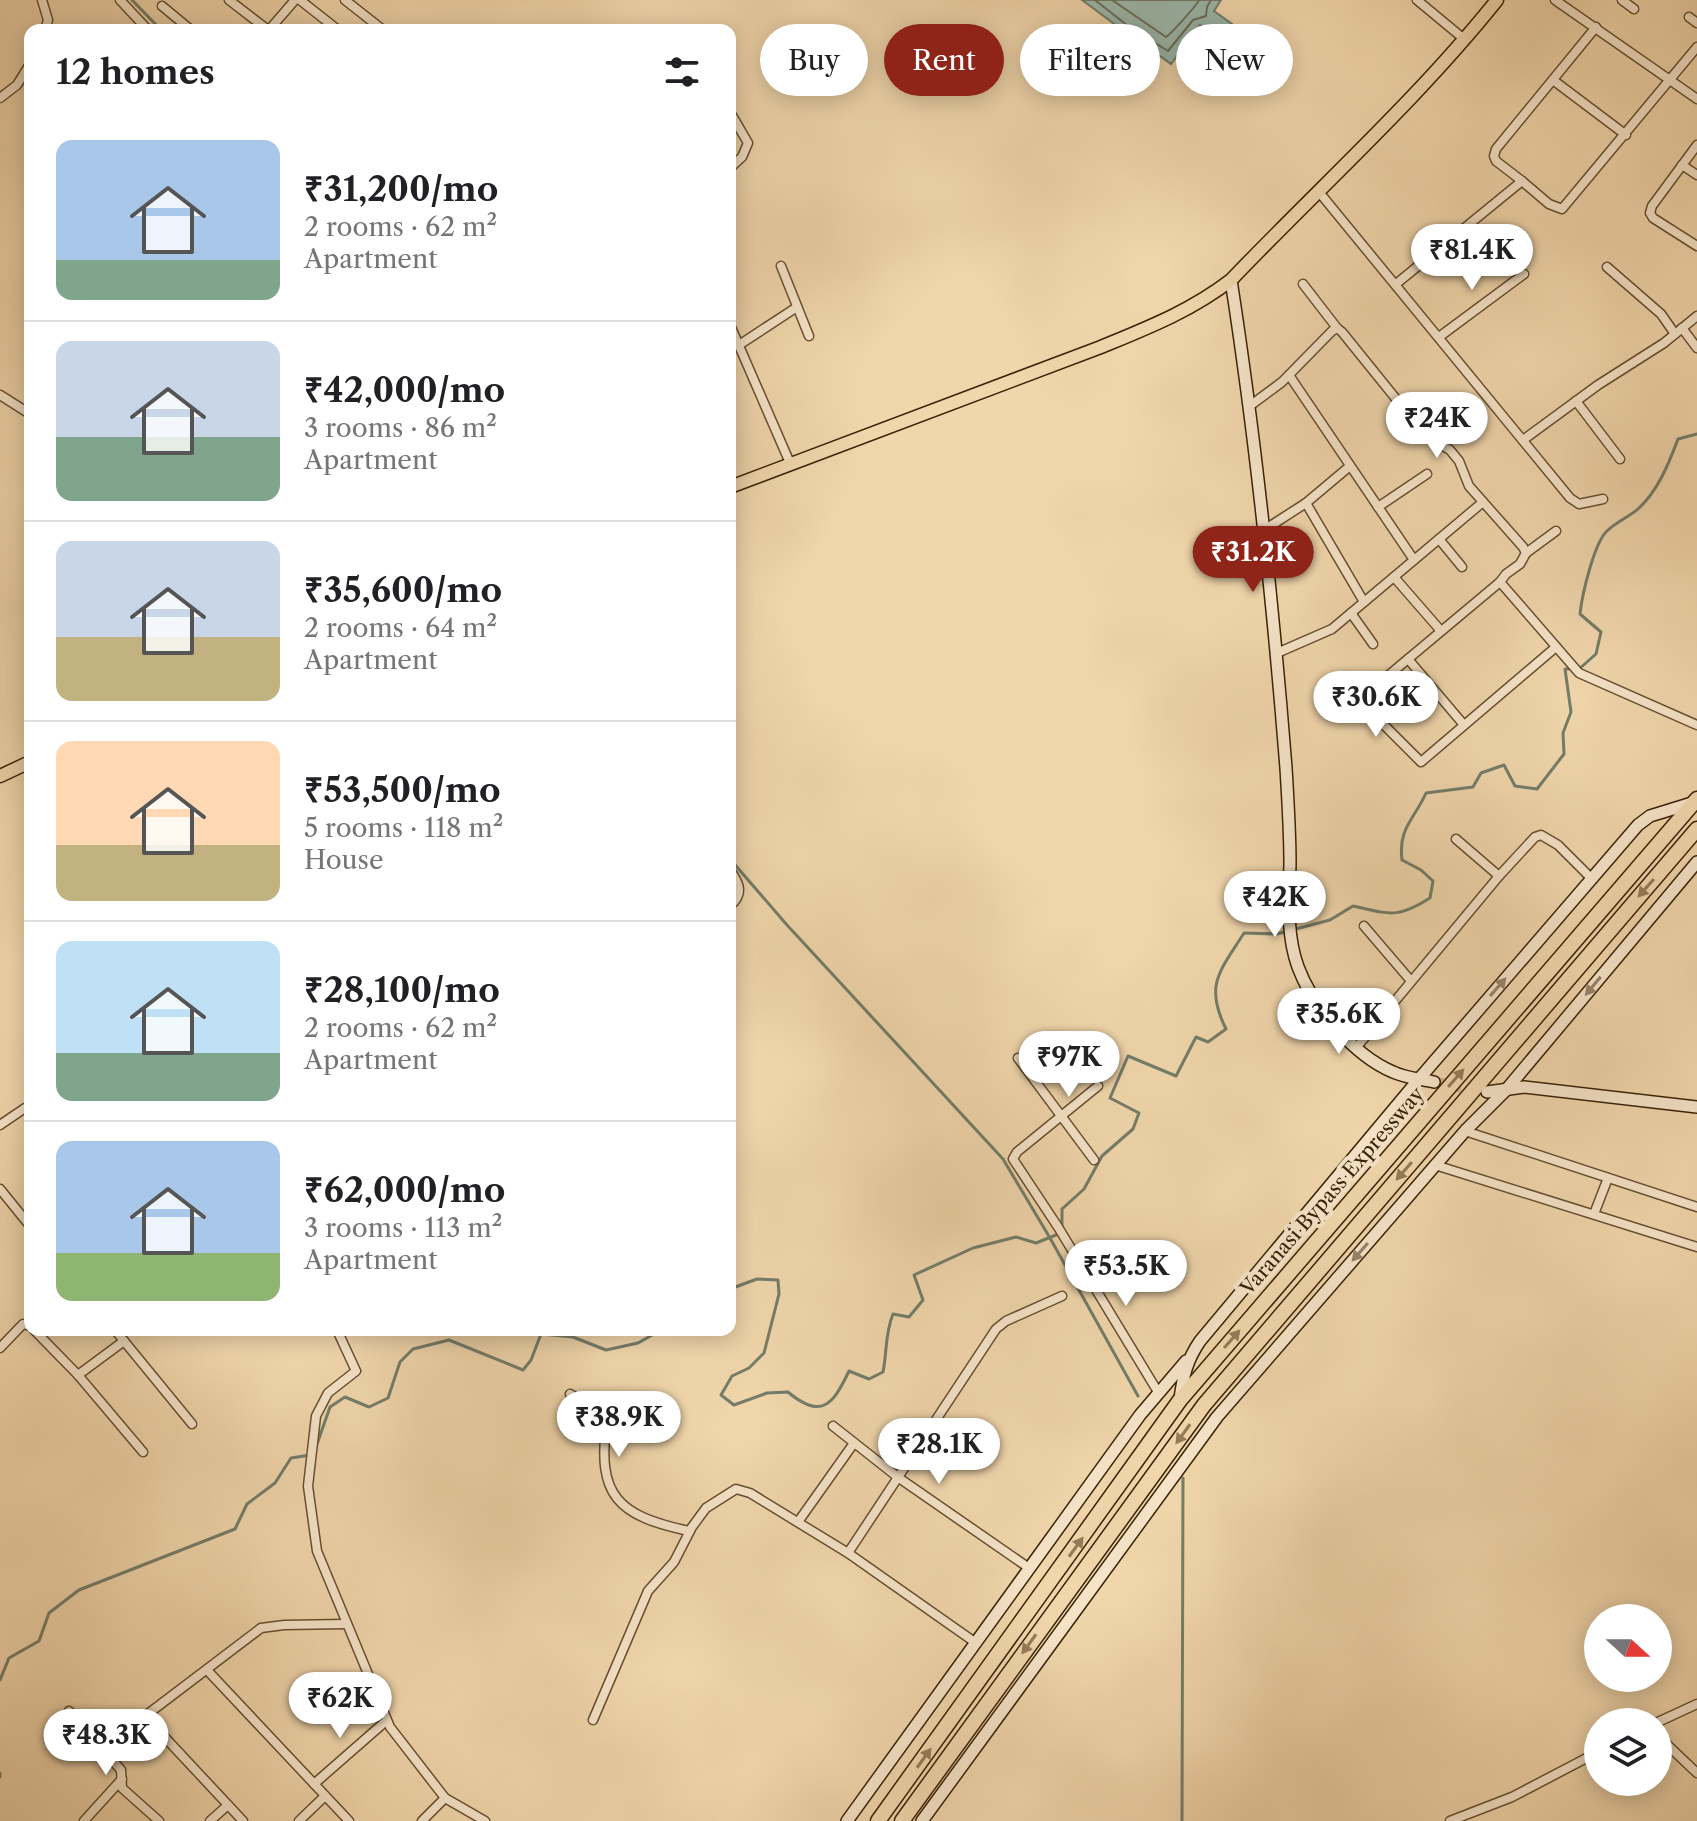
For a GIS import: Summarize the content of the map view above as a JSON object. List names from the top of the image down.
{
  "streets": {
    "highway": ["Varanasi Bypass Expressway"]
  },
  "north": "right",
  "page": {
    "chip": [
      "Buy",
      "Rent",
      "Filters",
      "New"
    ],
    "heading": "12 homes",
    "list": [
      {
        "name": "₹31,200/mo",
        "note": "2 rooms · 62 m² · Apartment"
      },
      {
        "name": "₹42,000/mo",
        "note": "3 rooms · 86 m² · Apartment"
      },
      {
        "name": "₹35,600/mo",
        "note": "2 rooms · 64 m² · Apartment"
      },
      {
        "name": "₹53,500/mo",
        "note": "5 rooms · 118 m² · House"
      },
      {
        "name": "₹28,100/mo",
        "note": "2 rooms · 62 m² · Apartment"
      },
      {
        "name": "₹62,000/mo",
        "note": "3 rooms · 113 m² · Apartment"
      }
    ],
    "price": [
      "₹81.4K",
      "₹24K",
      "₹31.2K",
      "₹30.6K",
      "₹42K",
      "₹35.6K",
      "₹97K",
      "₹53.5K",
      "₹38.9K",
      "₹28.1K",
      "₹62K",
      "₹48.3K"
    ]
  }
}
